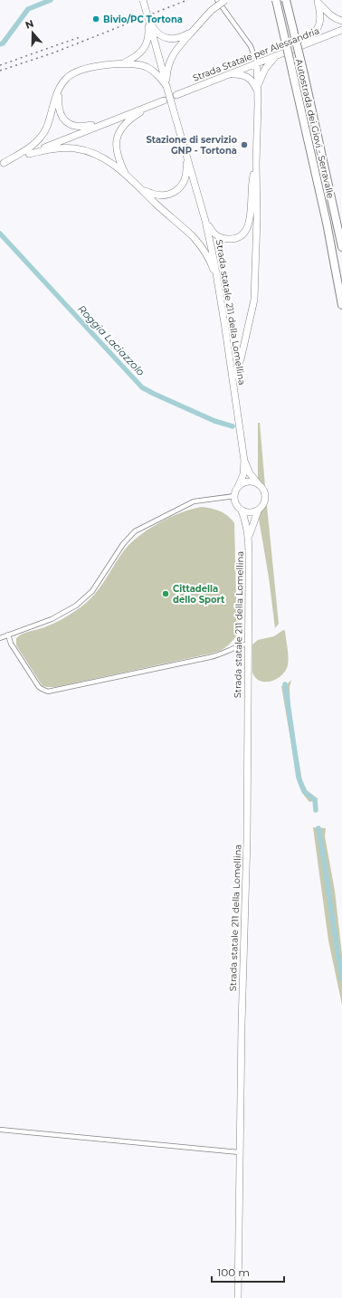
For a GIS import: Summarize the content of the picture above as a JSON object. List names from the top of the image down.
{
  "streets": {
    "highway": ["Autostrada dei Giovi - Serravalle"],
    "main road": ["Strada Statale per Alessandria", "Strada statale 211 della Lomellina"]
  },
  "water": ["Roggia Laciazzolo"],
  "places": ["Bivio/PC Tortona", "Stazione di servizio GNP - Tortona", "Cittadella dello Sport"],
  "scale_bar": "100 m",
  "north": "top"
}
